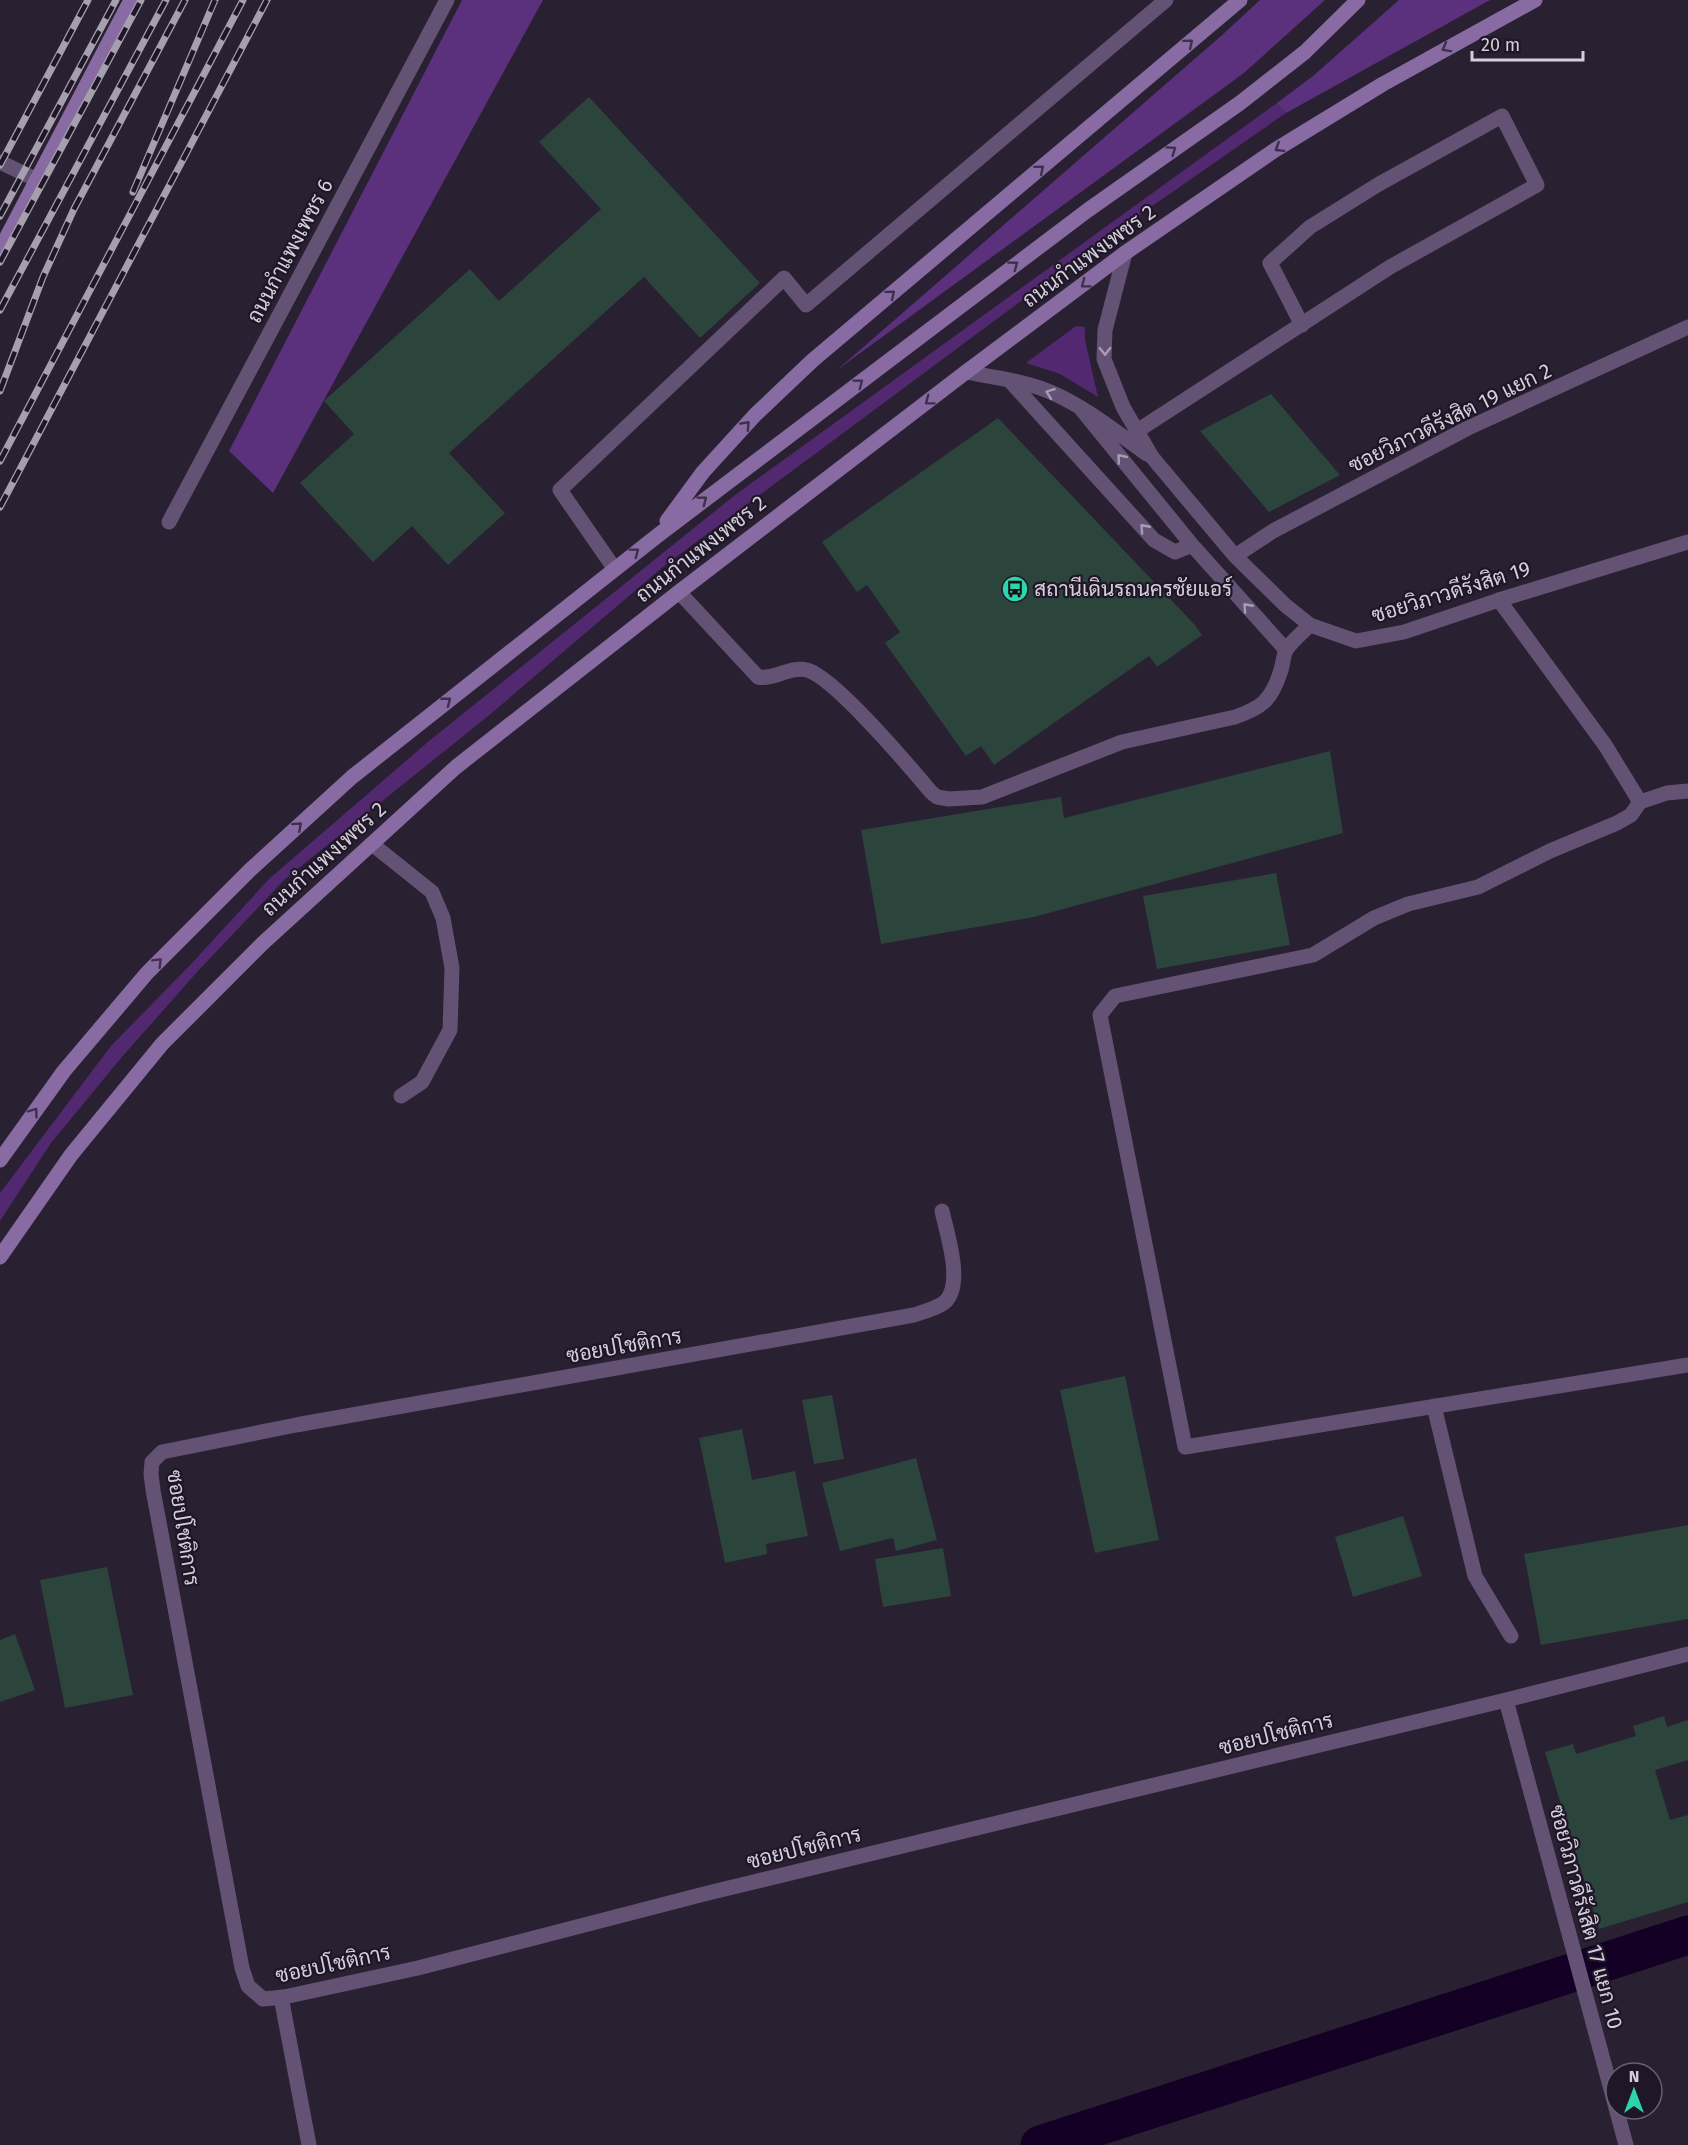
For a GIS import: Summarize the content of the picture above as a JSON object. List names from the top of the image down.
{
  "streets": {
    "main road": ["ถนนกำแพงเพชร 2"],
    "street": [
      "ถนนกำแพงเพชร 6",
      "ซอยวิภาวดีรังสิต 19 แยก 2",
      "ซอยวิภาวดีรังสิต 19",
      "ซอยปโชติการ",
      "ซอยวิภาวดีรังสิต 17 แยก 10"
    ]
  },
  "crossings": [
    ["ถนนกำแพงเพชร 2", "ซอยวิภาวดีรังสิต 19"],
    ["ซอยวิภาวดีรังสิต 19 แยก 2", "ซอยวิภาวดีรังสิต 19"],
    ["ซอยปโชติการ", "ซอยวิภาวดีรังสิต 17 แยก 10"]
  ],
  "places": {
    "bus stop": ["สถานีเดินรถนครชัยแอร์"]
  },
  "scale_bar": "20 m",
  "north": "top"
}
